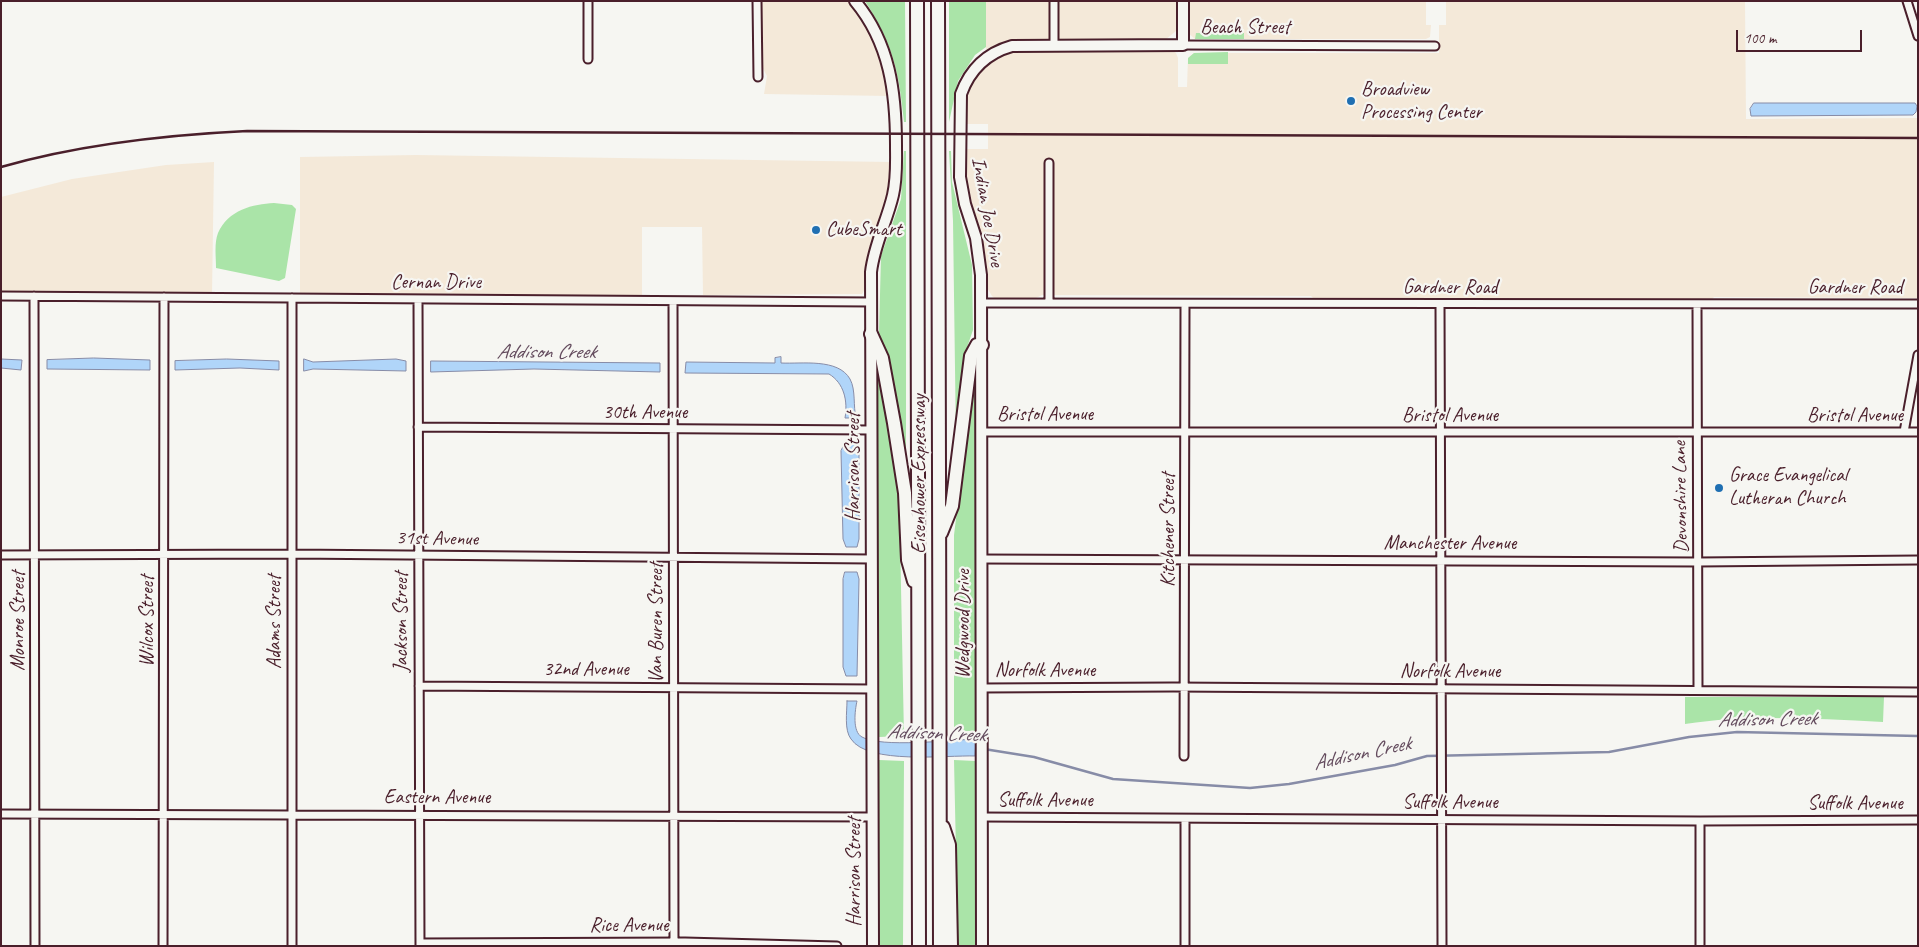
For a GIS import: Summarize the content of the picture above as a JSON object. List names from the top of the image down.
{
  "streets": {
    "highway": ["Eisenhower Expressway"],
    "street": [
      "Beach Street",
      "Indian Joe Drive",
      "Cernan Drive",
      "Gardner Road",
      "30th Avenue",
      "Bristol Avenue",
      "Harrison Street",
      "Devonshire Lane",
      "Kitchener Street",
      "31st Avenue",
      "Manchester Avenue",
      "Monroe Street",
      "Wilcox Street",
      "Adams Street",
      "Jackson Street",
      "Van Buren Street",
      "Wedgwood Drive",
      "32nd Avenue",
      "Norfolk Avenue",
      "Eastern Avenue",
      "Suffolk Avenue",
      "Rice Avenue"
    ]
  },
  "crossings": [
    ["Beach Street", "Indian Joe Drive"],
    ["Indian Joe Drive", "Gardner Road"],
    ["Indian Joe Drive", "Wedgwood Drive"],
    ["Cernan Drive", "Harrison Street"],
    ["Cernan Drive", "Monroe Street"],
    ["Cernan Drive", "Wilcox Street"],
    ["Cernan Drive", "Adams Street"],
    ["Cernan Drive", "Jackson Street"],
    ["Cernan Drive", "Van Buren Street"],
    ["Gardner Road", "Devonshire Lane"],
    ["Gardner Road", "Kitchener Street"],
    ["Gardner Road", "Wedgwood Drive"],
    ["30th Avenue", "Harrison Street"],
    ["30th Avenue", "Jackson Street"],
    ["30th Avenue", "Van Buren Street"],
    ["Bristol Avenue", "Devonshire Lane"],
    ["Bristol Avenue", "Kitchener Street"],
    ["Bristol Avenue", "Wedgwood Drive"],
    ["Harrison Street", "31st Avenue"],
    ["Harrison Street", "32nd Avenue"],
    ["Harrison Street", "Eastern Avenue"],
    ["Devonshire Lane", "Manchester Avenue"],
    ["Devonshire Lane", "Norfolk Avenue"],
    ["Kitchener Street", "Manchester Avenue"],
    ["Kitchener Street", "Norfolk Avenue"],
    ["31st Avenue", "Monroe Street"],
    ["31st Avenue", "Wilcox Street"],
    ["31st Avenue", "Adams Street"],
    ["31st Avenue", "Jackson Street"],
    ["31st Avenue", "Van Buren Street"],
    ["Manchester Avenue", "Wedgwood Drive"],
    ["Monroe Street", "Eastern Avenue"],
    ["Wilcox Street", "Eastern Avenue"],
    ["Adams Street", "Eastern Avenue"],
    ["Jackson Street", "32nd Avenue"],
    ["Jackson Street", "Eastern Avenue"],
    ["Jackson Street", "Rice Avenue"],
    ["Van Buren Street", "32nd Avenue"],
    ["Van Buren Street", "Eastern Avenue"],
    ["Van Buren Street", "Rice Avenue"],
    ["Wedgwood Drive", "Norfolk Avenue"],
    ["Wedgwood Drive", "Suffolk Avenue"]
  ],
  "water": ["Addison Creek"],
  "places": ["Broadview Processing Center", "CubeSmart", "Grace Evangelical Lutheran Church"],
  "scale_bar": "100 m"
}
